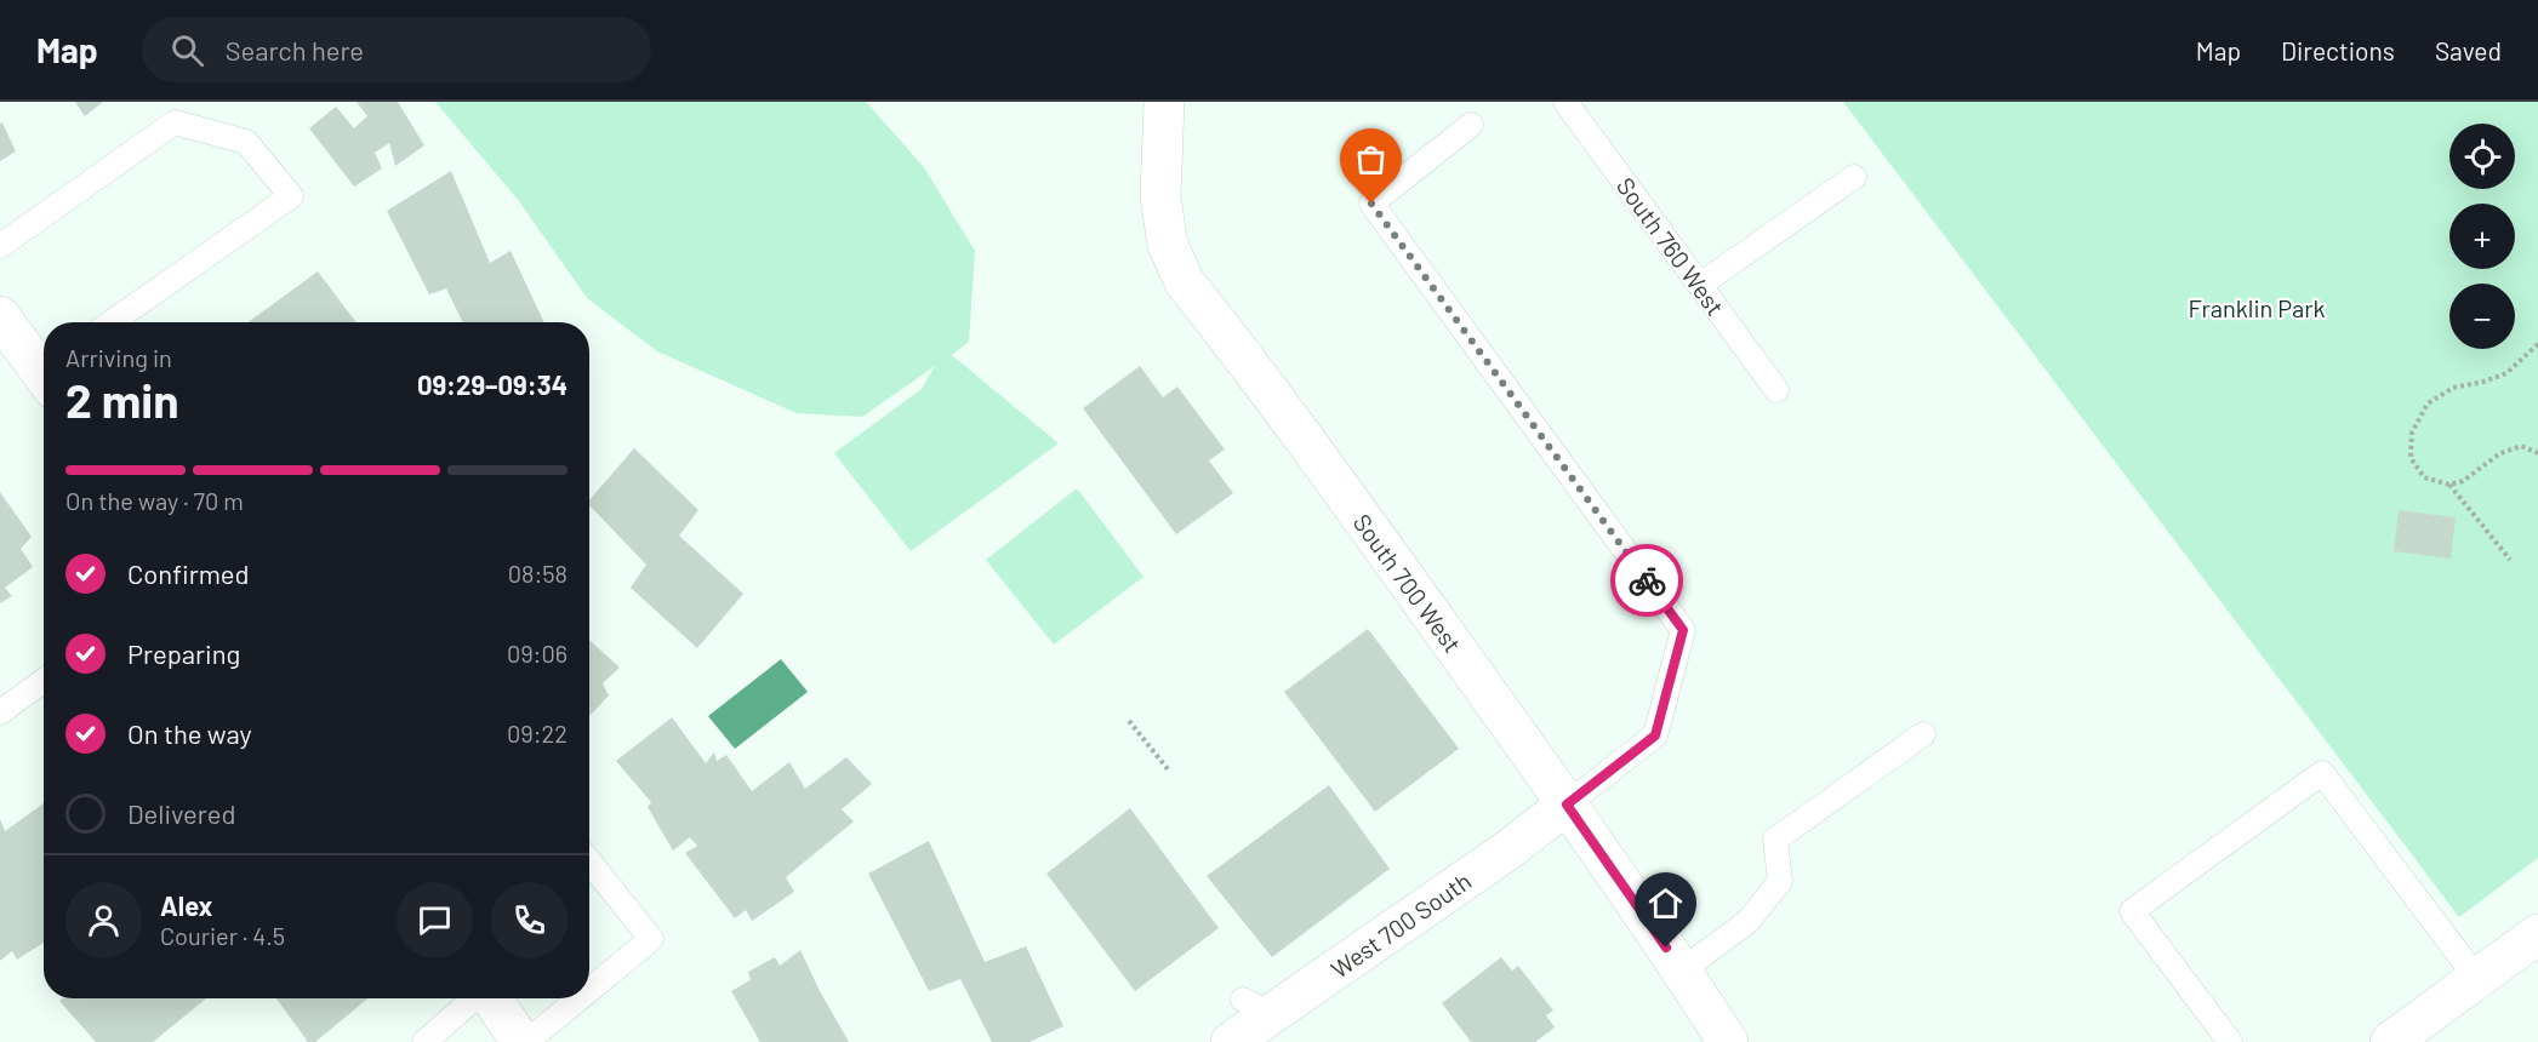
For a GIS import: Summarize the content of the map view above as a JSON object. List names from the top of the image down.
{
  "streets": {
    "street": ["South 700 West", "West 700 South"],
    "lane": ["South 760 West"]
  },
  "crossings": [
    ["South 700 West", "West 700 South"]
  ],
  "parks": ["Franklin Park"],
  "page": {
    "header": "Map",
    "search": "Search here",
    "nav": ["Map", "Directions", "Saved"],
    "map_buttons": ["+", "−"],
    "heading": ["2 min", "Arriving in", "09:29–09:34"],
    "panel": ["Alex", "Courier · 4.5"],
    "bar": "On the way · 70 m",
    "list": [
      ["Confirmed", "08:58"],
      ["Preparing", "09:06"],
      ["On the way", "09:22"],
      "Delivered"
    ]
  }
}
